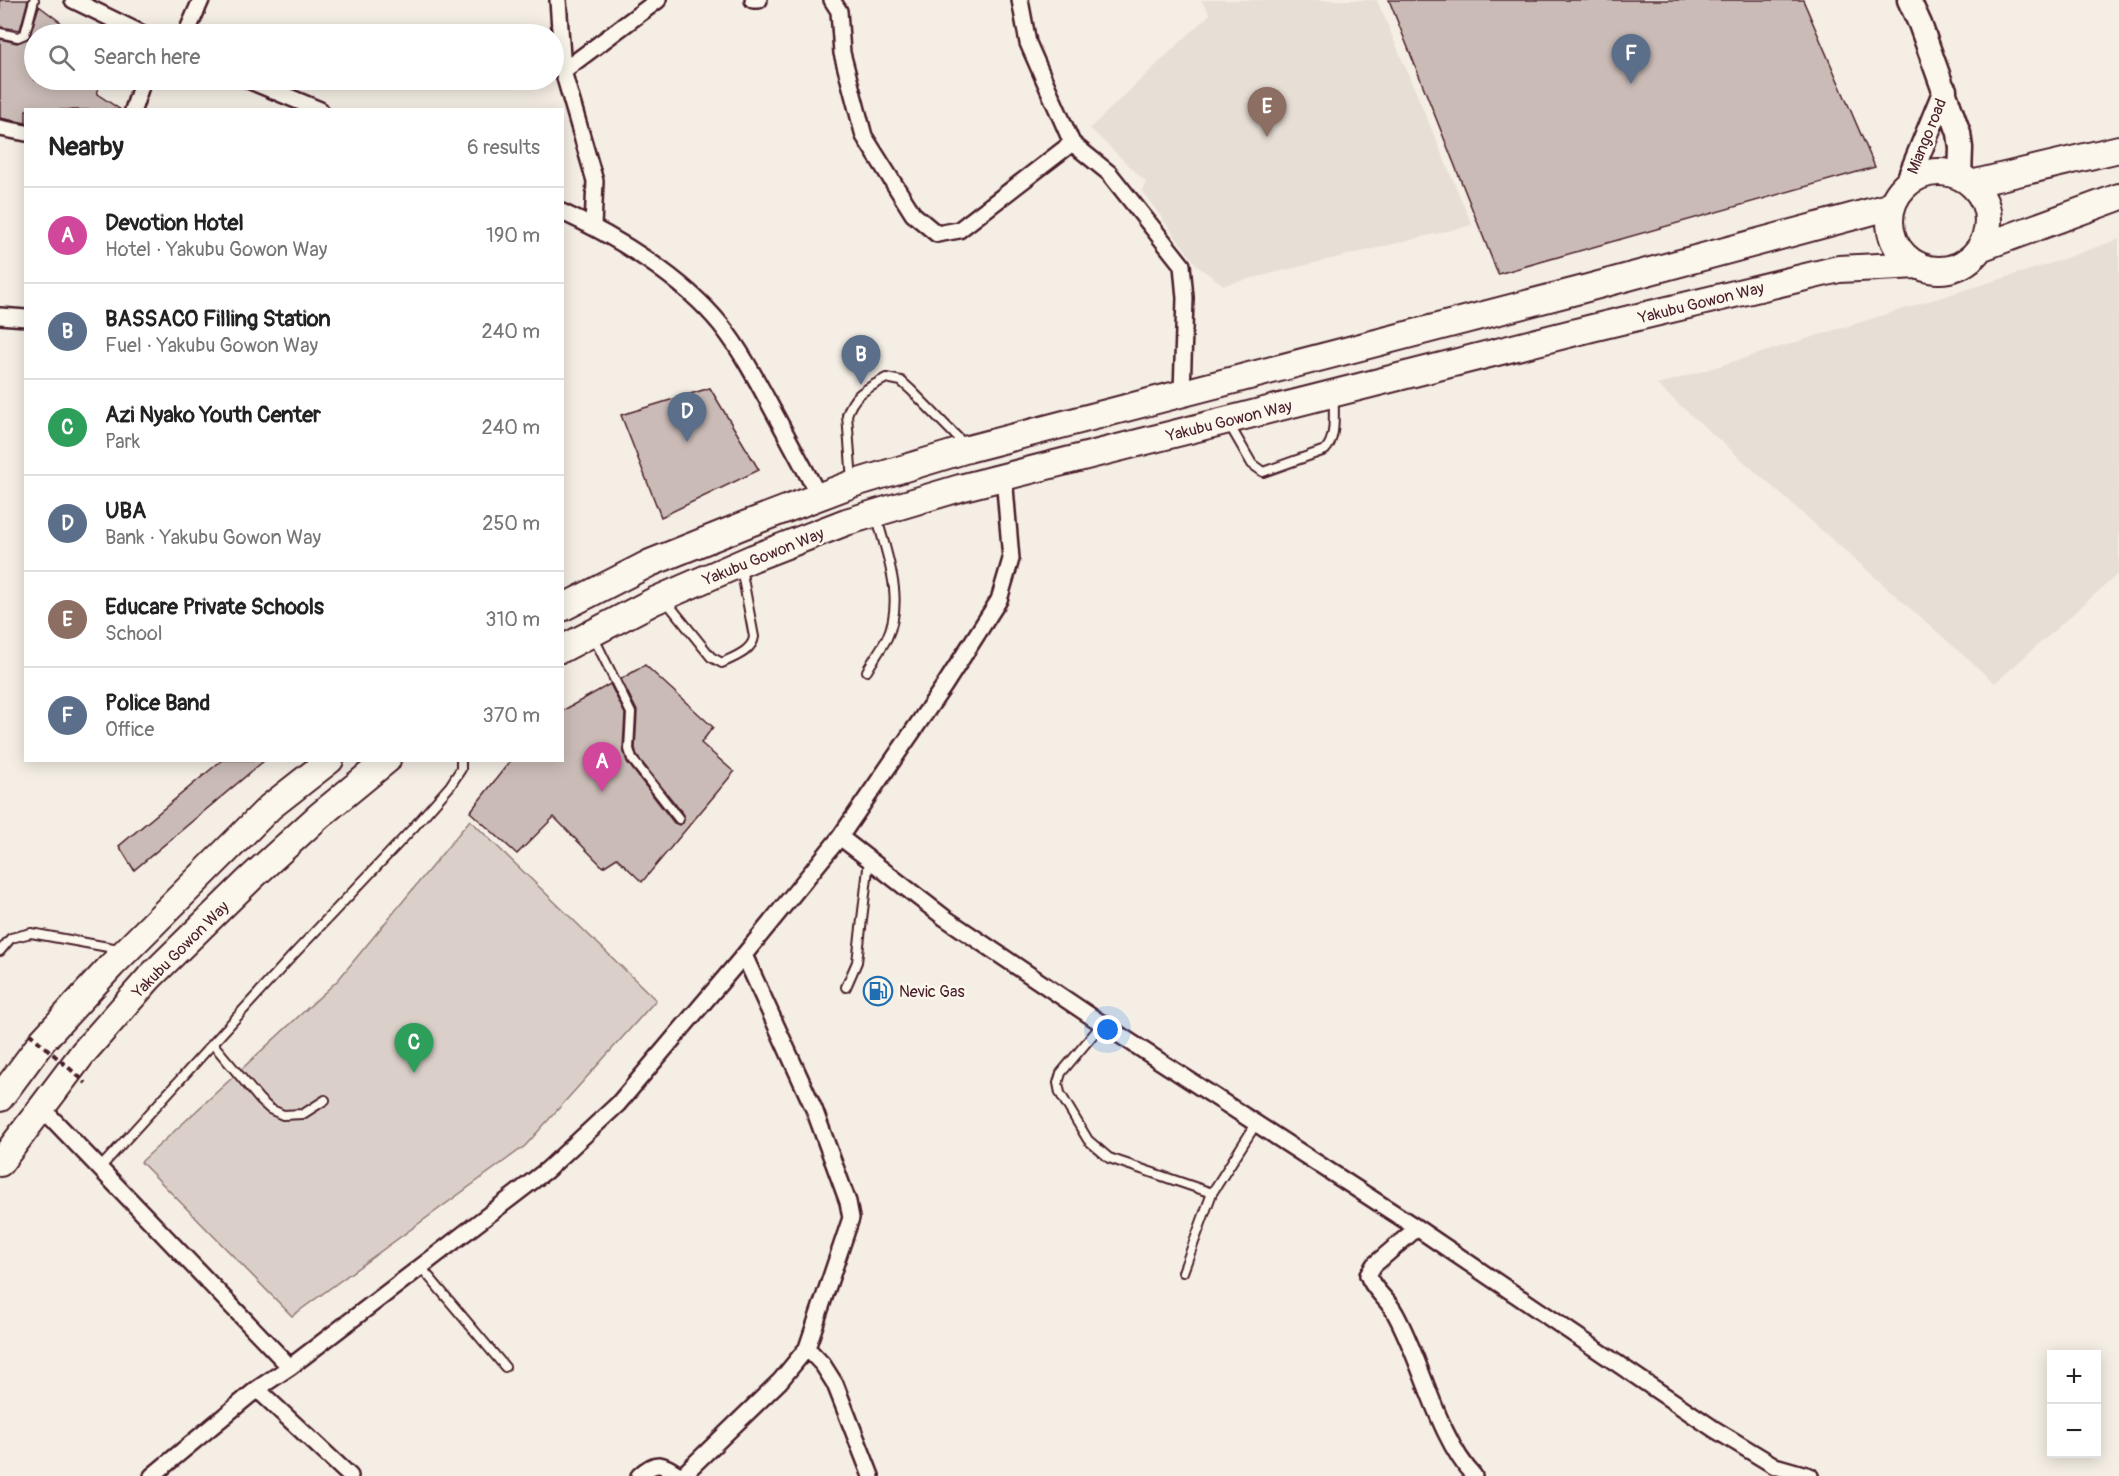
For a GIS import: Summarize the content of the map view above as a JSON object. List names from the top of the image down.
{
  "streets": {
    "highway": ["Yakubu Gowon Way"],
    "main road": ["Miango road"]
  },
  "crossings": [
    ["Miango road", "Yakubu Gowon Way"]
  ],
  "places": {
    "fuel station": ["Nevic Gas"]
  },
  "page": {
    "search": "Search here",
    "pins": [
      "F",
      "E",
      "B",
      "D",
      "A",
      "C"
    ],
    "heading": ["Nearby", "6 results"],
    "list": [
      {
        "mark": "A",
        "name": "Devotion Hotel",
        "note": "Hotel · Yakubu Gowon Way",
        "value": "190 m"
      },
      {
        "mark": "B",
        "name": "BASSACO Filling Station",
        "note": "Fuel · Yakubu Gowon Way",
        "value": "240 m"
      },
      {
        "mark": "C",
        "name": "Azi Nyako Youth Center",
        "note": "Park",
        "value": "240 m"
      },
      {
        "mark": "D",
        "name": "UBA",
        "note": "Bank · Yakubu Gowon Way",
        "value": "250 m"
      },
      {
        "mark": "E",
        "name": "Educare Private Schools",
        "note": "School",
        "value": "310 m"
      },
      {
        "mark": "F",
        "name": "Police Band",
        "note": "Office",
        "value": "370 m"
      }
    ],
    "map_buttons": ["+", "−"]
  }
}
